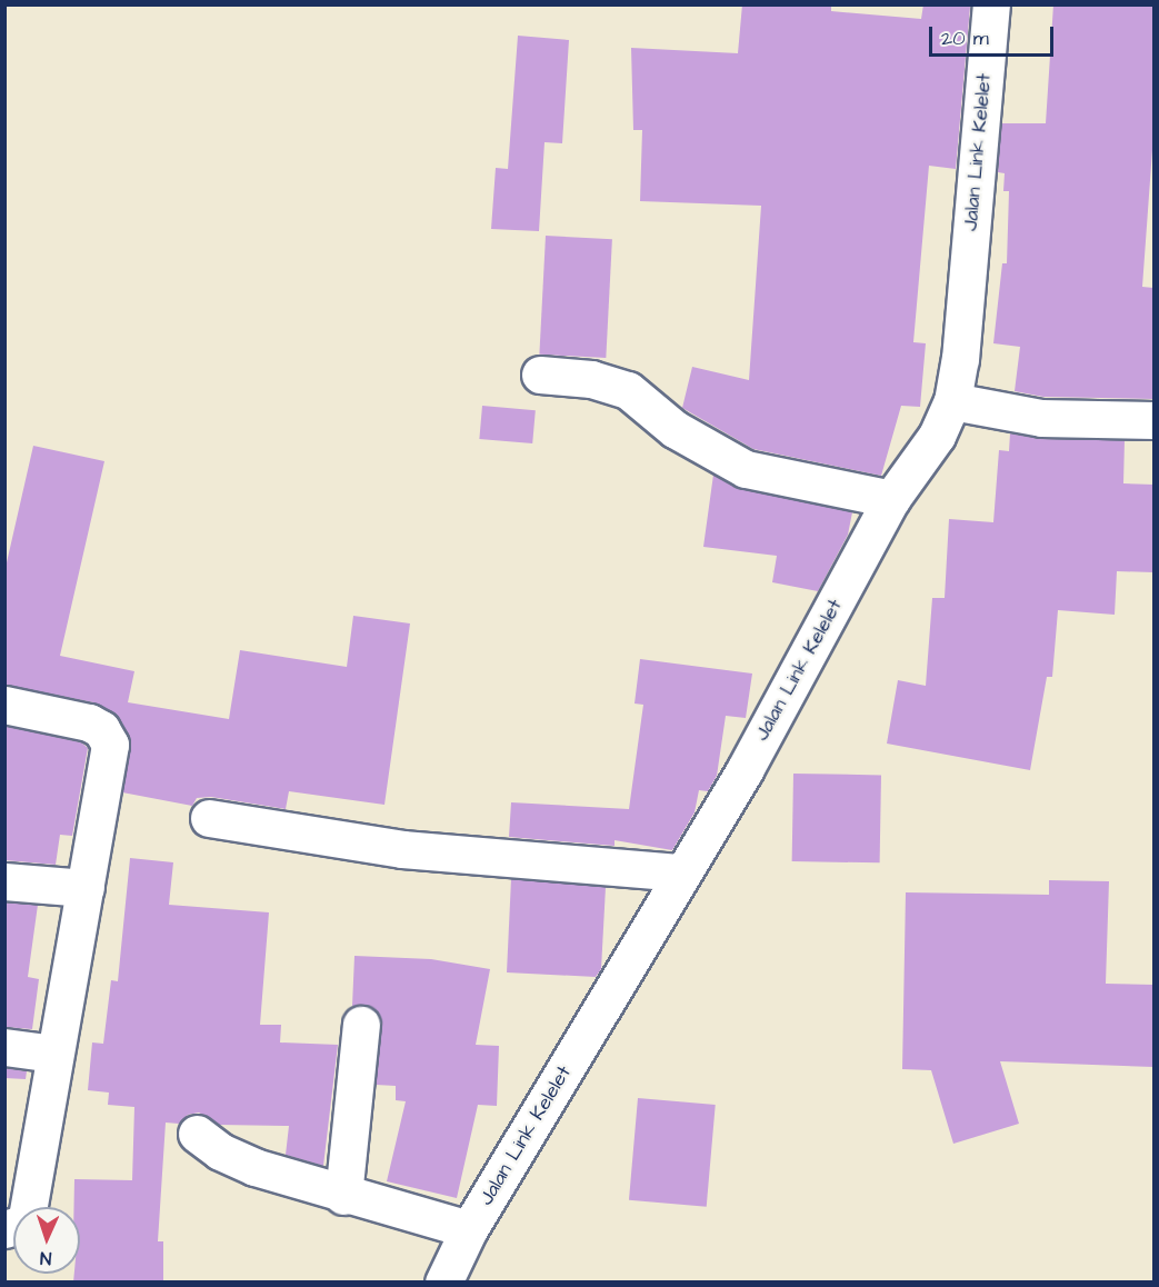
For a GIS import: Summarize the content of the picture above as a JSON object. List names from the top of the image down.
{
  "streets": {
    "street": ["Jalan Link Kelelet"]
  },
  "scale_bar": "20 m",
  "north": "bottom"
}
